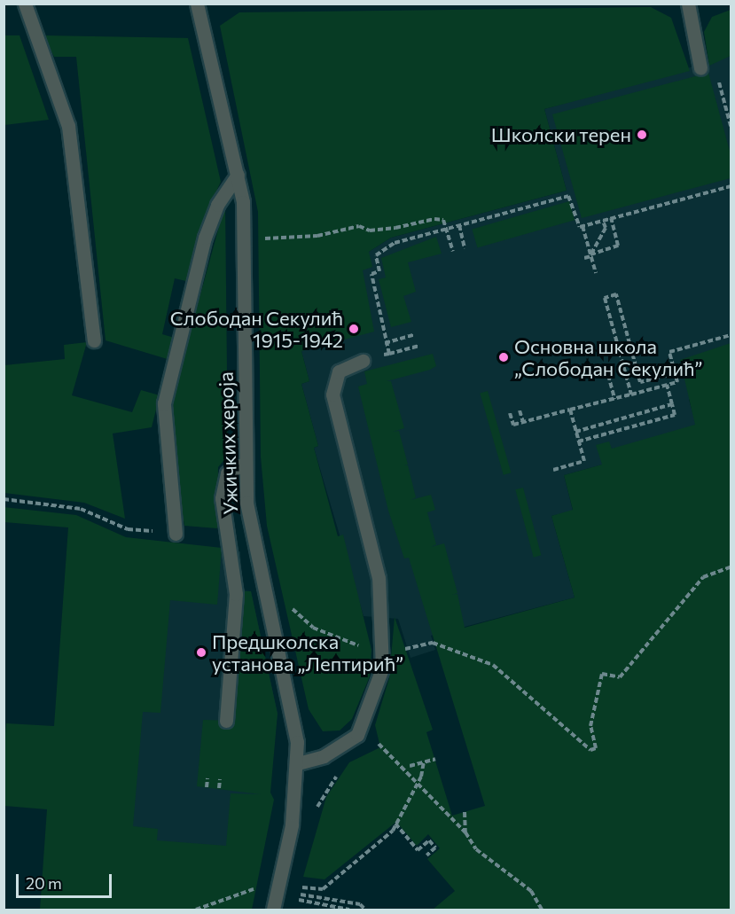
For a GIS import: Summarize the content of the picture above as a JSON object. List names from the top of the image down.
{
  "streets": {
    "street": ["Ужичких хероја"]
  },
  "places": [
    "Школски терен",
    "Слободан Секулић 1915-1942",
    "Основна школа „Слободан Секулић”",
    "Предшколска установа „Лептирић”"
  ],
  "scale_bar": "20 m"
}
